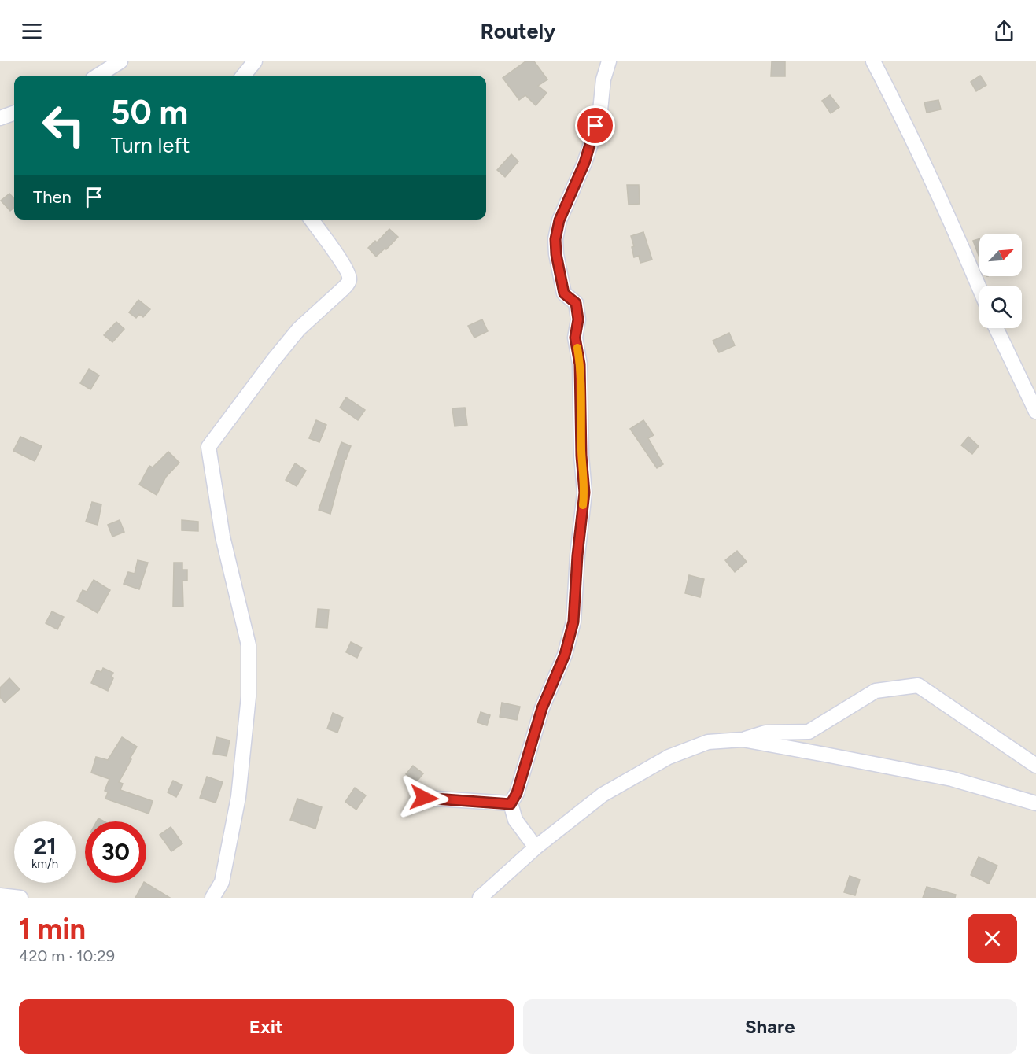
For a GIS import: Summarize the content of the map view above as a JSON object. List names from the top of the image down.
{
  "north": "top right",
  "page": {
    "header": "Routely",
    "turn": ["50 m", "Turn left"],
    "then": "Then",
    "speed": "21 km/h",
    "limit": "30",
    "heading": ["1 min", "420 m · 10:29"],
    "buttons": ["Exit", "Share"]
  }
}
